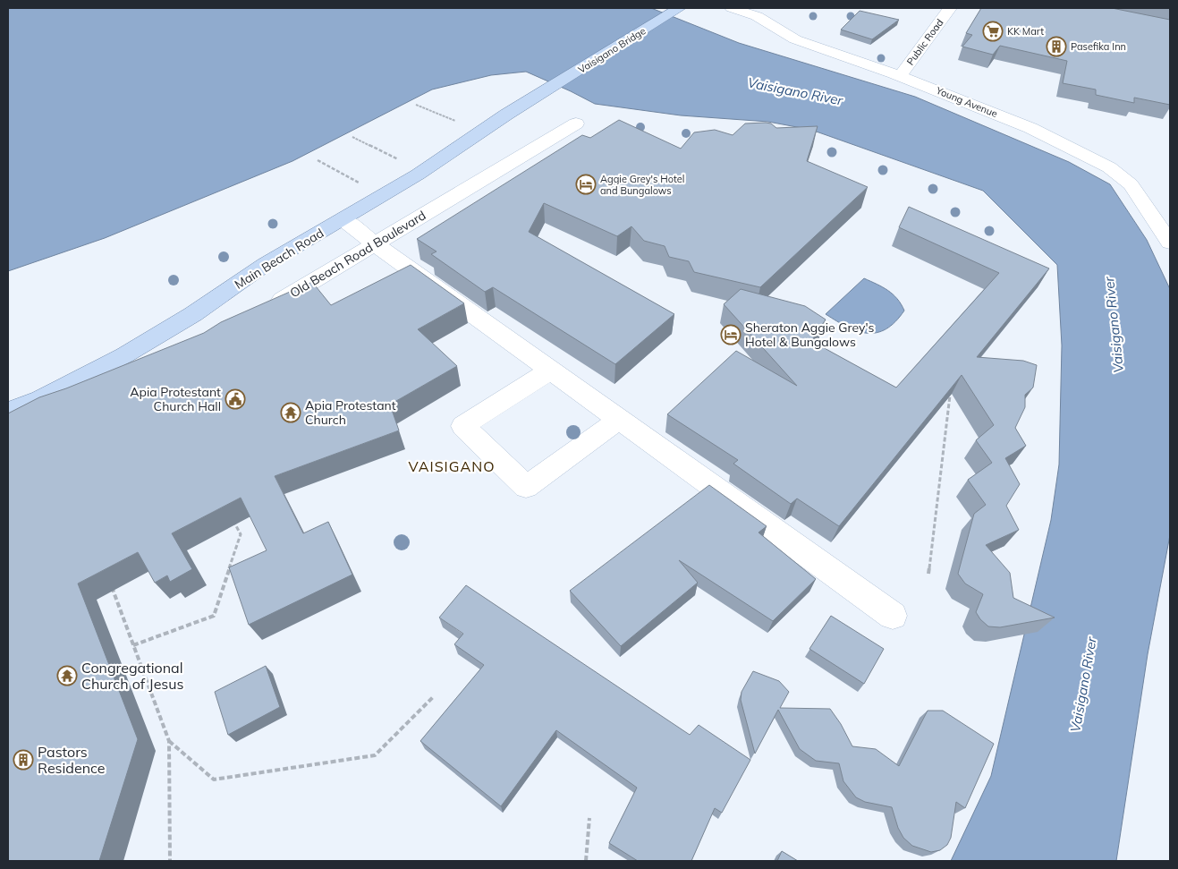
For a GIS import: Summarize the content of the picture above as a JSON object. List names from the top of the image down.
{
  "streets": {
    "main road": ["Vaisigano Bridge", "Main Beach Road"],
    "street": ["Public Road", "Young Avenue", "Old Beach Road Boulevard"]
  },
  "crossings": [
    ["Public Road", "Young Avenue"],
    ["Vaisigano Bridge", "Main Beach Road"]
  ],
  "districts": ["VAISIGANO"],
  "water": ["Vaisigano River"],
  "places": {
    "supermarket": ["KK Mart"],
    "building": ["Pasefika Inn", "Pastors Residence"],
    "hotel": ["Aggie Grey's Hotel and Bungalows", "Sheraton Aggie Grey's Hotel & Bungalows"],
    "public building": ["Apia Protestant Church Hall"],
    "temple": ["Apia Protestant Church", "Congregational Church of Jesus"]
  }
}
